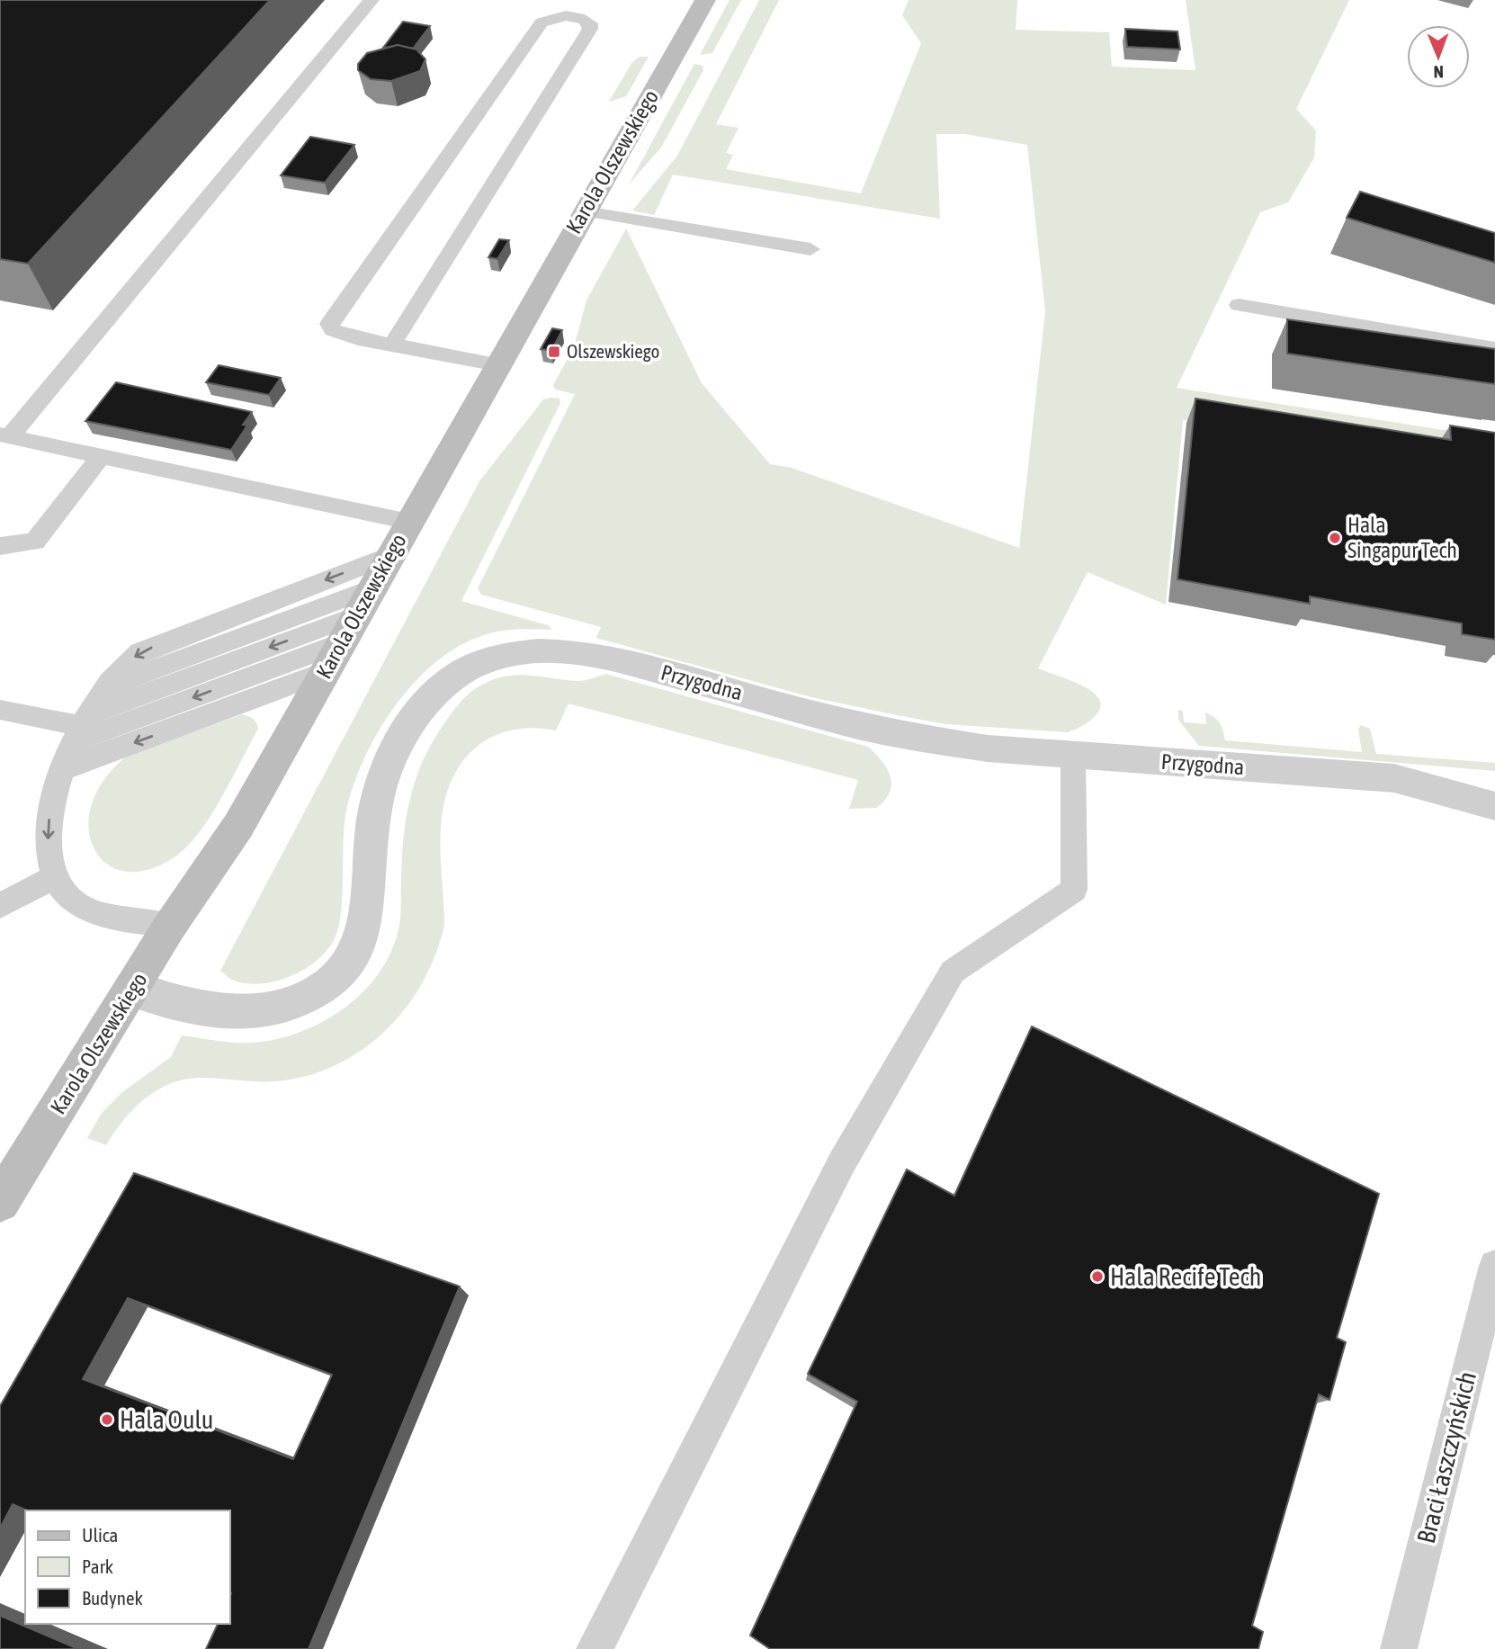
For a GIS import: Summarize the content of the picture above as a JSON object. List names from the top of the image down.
{
  "streets": {
    "street": ["Karola Olszewskiego", "Przygodna"],
    "lane": ["Braci Łaszczyńskich"]
  },
  "crossings": [
    ["Karola Olszewskiego", "Przygodna"]
  ],
  "places": {
    "transit": ["Olszewskiego"],
    "other": ["Hala Singapur Tech", "Hala Recife Tech", "Hala Oulu"]
  },
  "legend": ["Ulica", "Park", "Budynek"],
  "north": "bottom"
}
